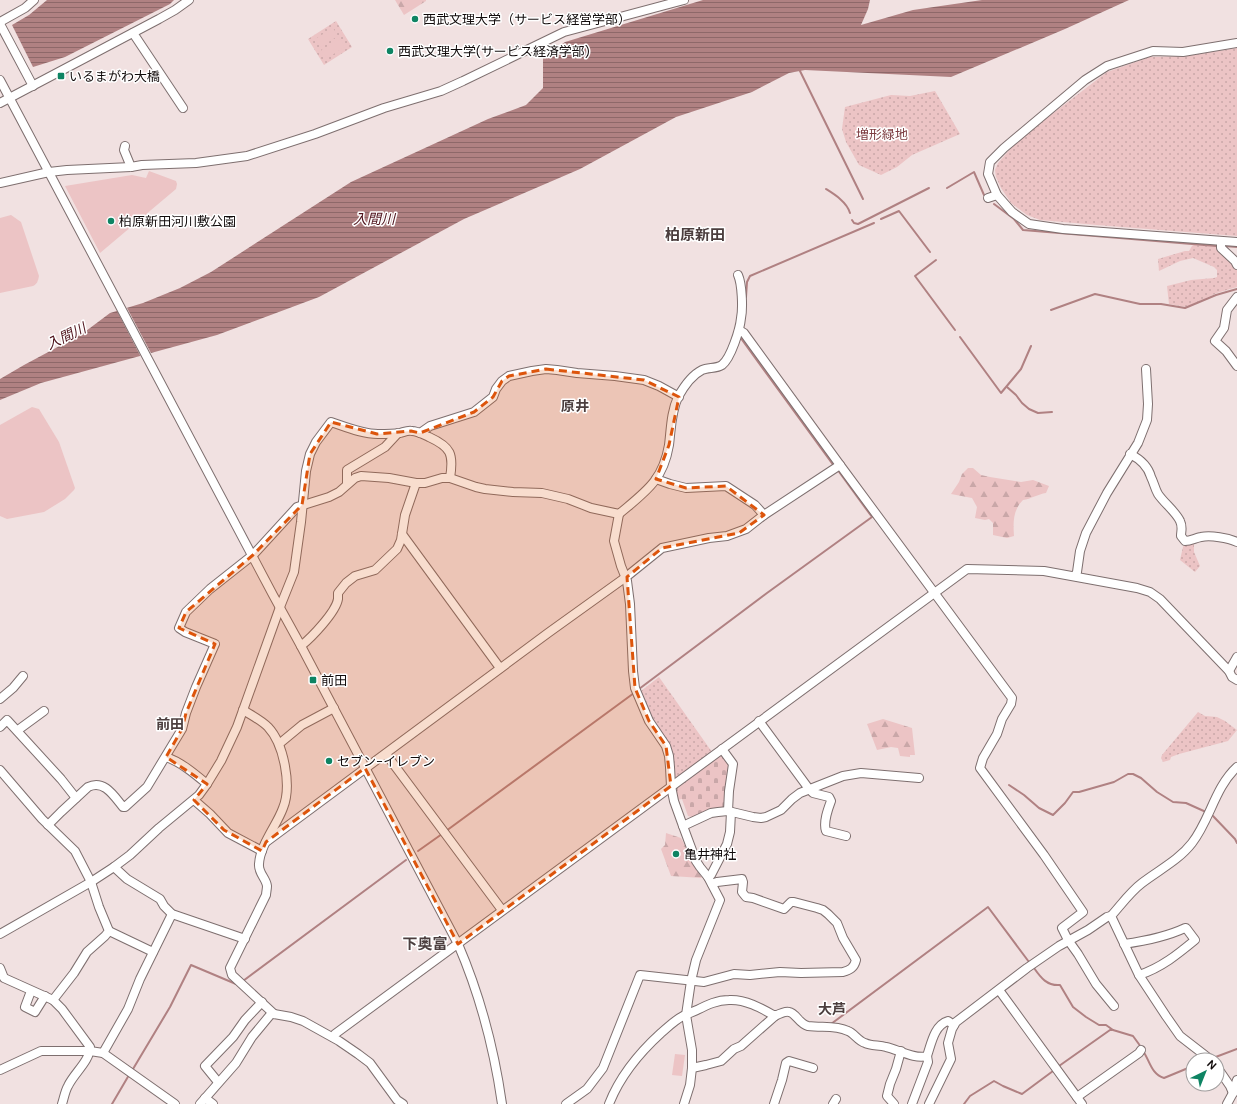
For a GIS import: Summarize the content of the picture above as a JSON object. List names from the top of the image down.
{
  "districts": [
    "柏原新田",
    "原井",
    "前田",
    "下奥富",
    "大芦"
  ],
  "water": ["入間川"],
  "parks": ["増形緑地"],
  "places": {
    "other": [
      "西武文理大学（サービス経営学部）",
      "西武文理大学(サービス経済学部)",
      "柏原新田河川敷公園",
      "セブン-イレブン",
      "亀井神社"
    ],
    "transit": ["いるまがわ大橋", "前田"]
  },
  "north": "top right"
}
